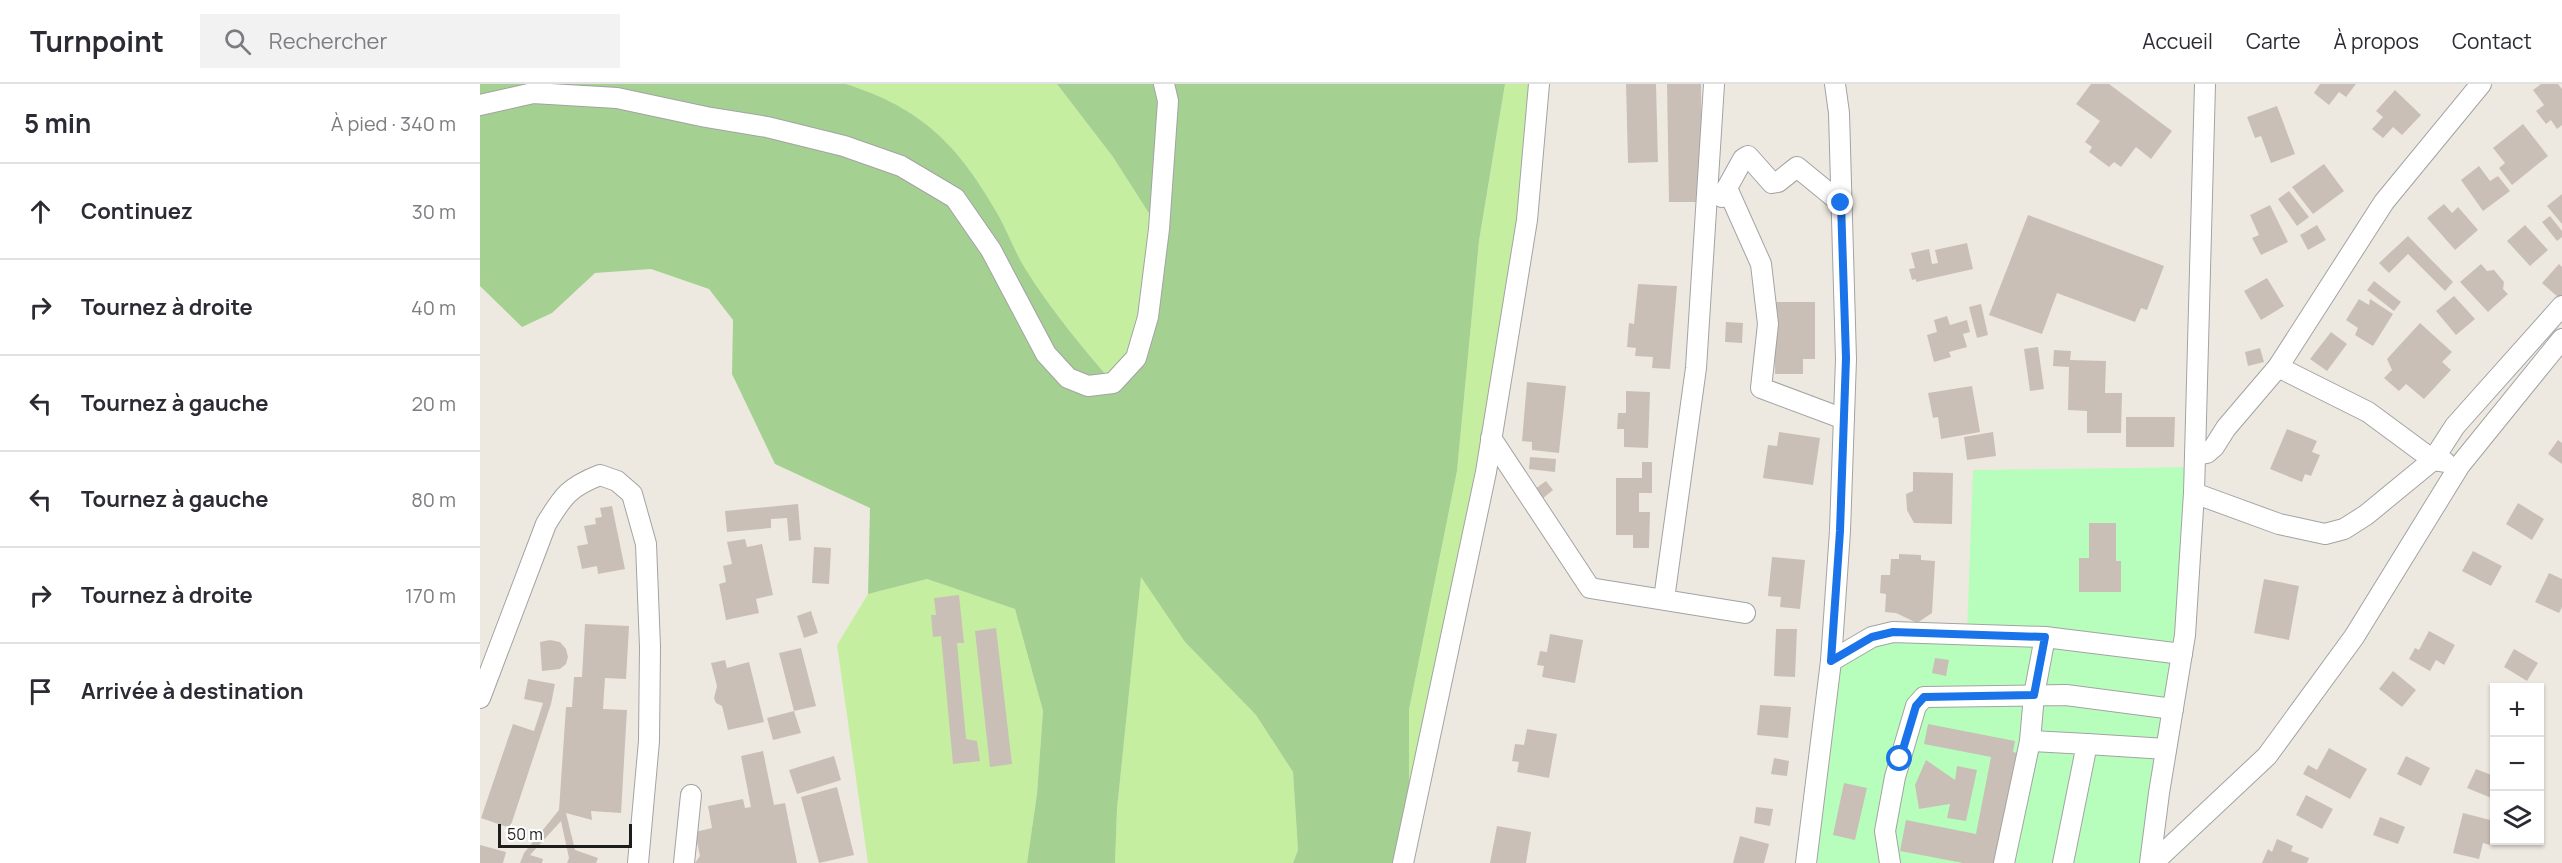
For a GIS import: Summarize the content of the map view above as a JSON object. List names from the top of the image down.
{
  "scale_bar": "50 m",
  "page": {
    "header": "Turnpoint",
    "search": "Rechercher",
    "nav": [
      "Accueil",
      "Carte",
      "À propos",
      "Contact"
    ],
    "heading": ["5 min", "À pied · 340 m"],
    "list": [
      ["Continuez", "30 m"],
      ["Tournez à droite", "40 m"],
      ["Tournez à gauche", "20 m"],
      ["Tournez à gauche", "80 m"],
      ["Tournez à droite", "170 m"],
      "Arrivée à destination"
    ],
    "map_buttons": ["+", "−"],
    "scale": "50 m"
  }
}
